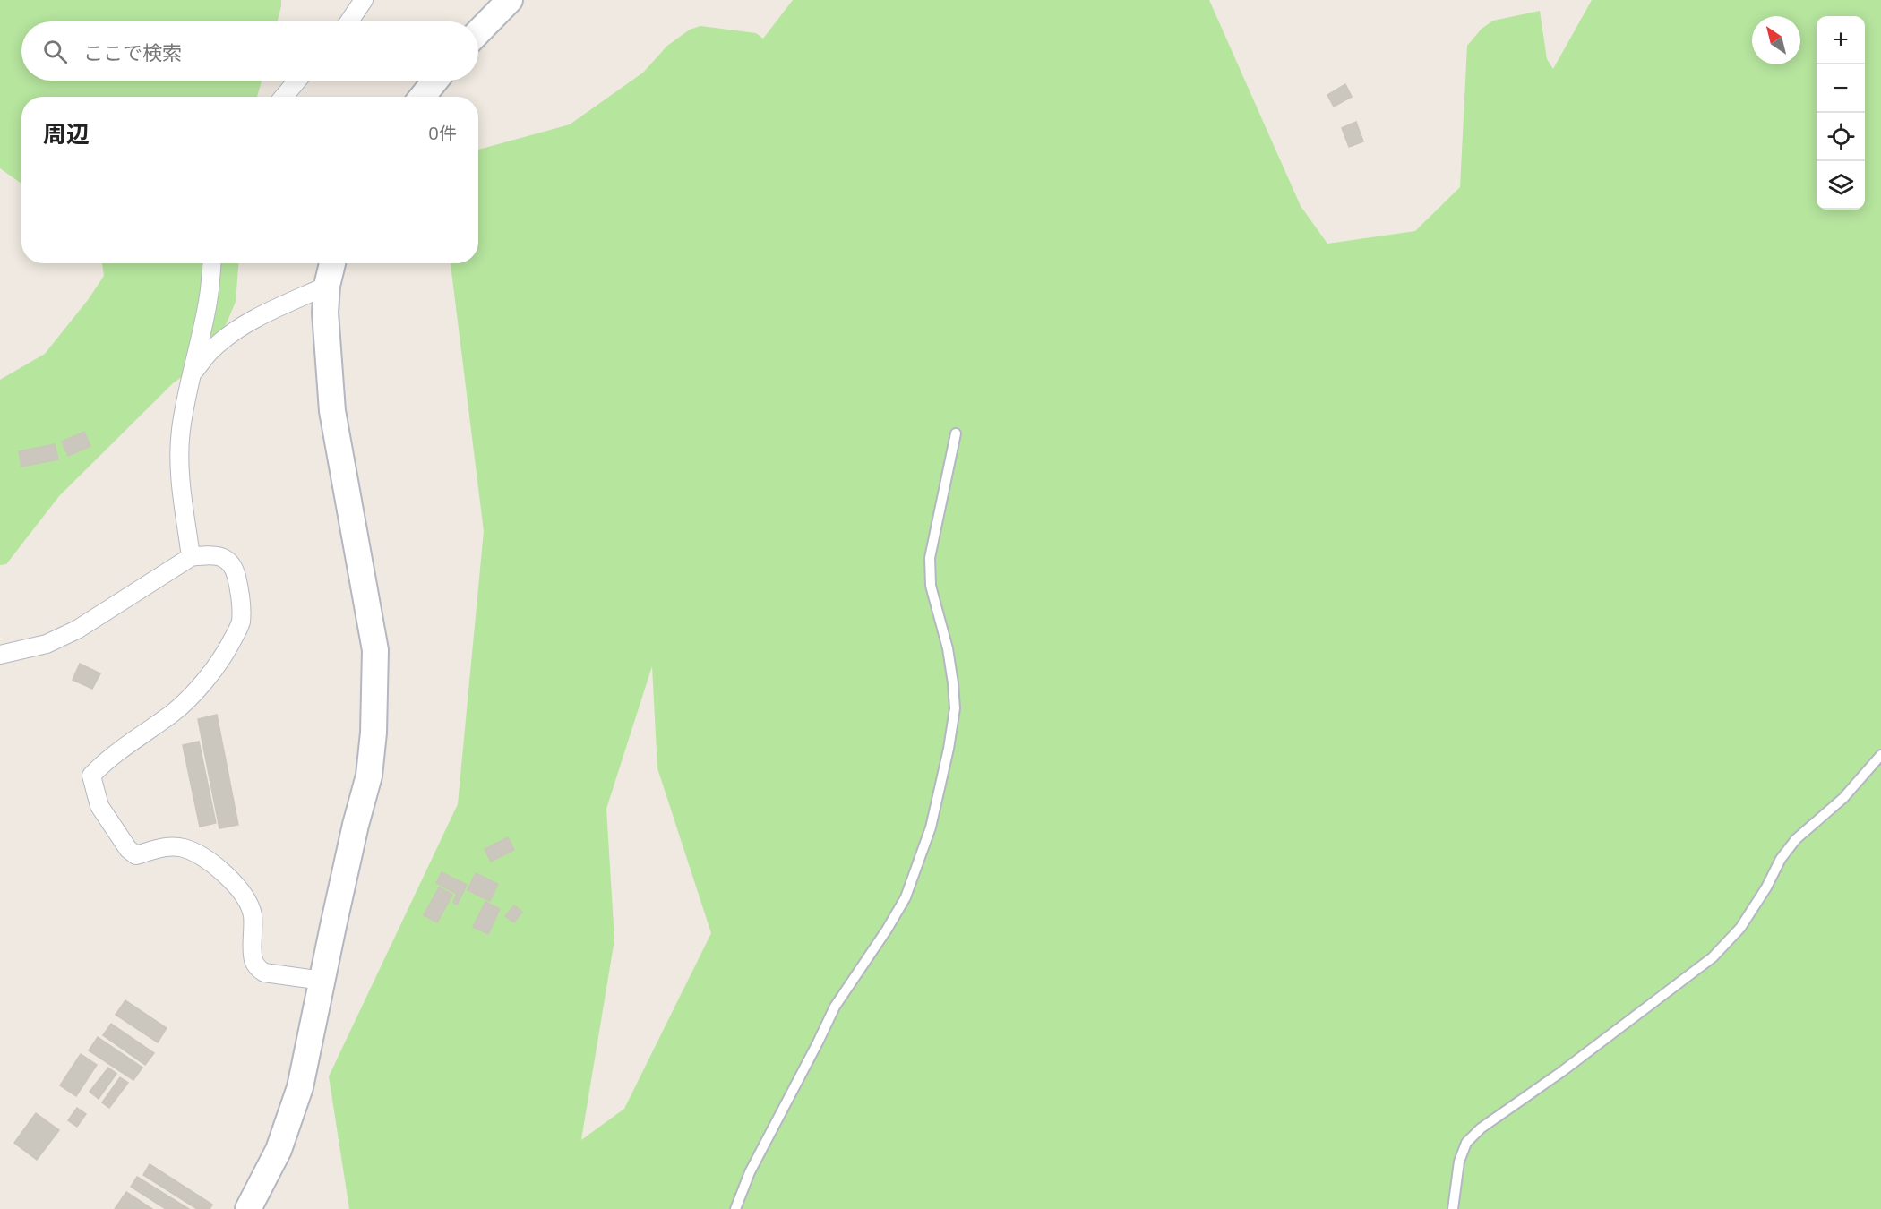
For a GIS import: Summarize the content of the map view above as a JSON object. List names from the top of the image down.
{
  "north": "top left",
  "page": {
    "map_buttons": ["+", "−"],
    "search": "ここで検索",
    "heading": ["周辺", "0件"]
  }
}
